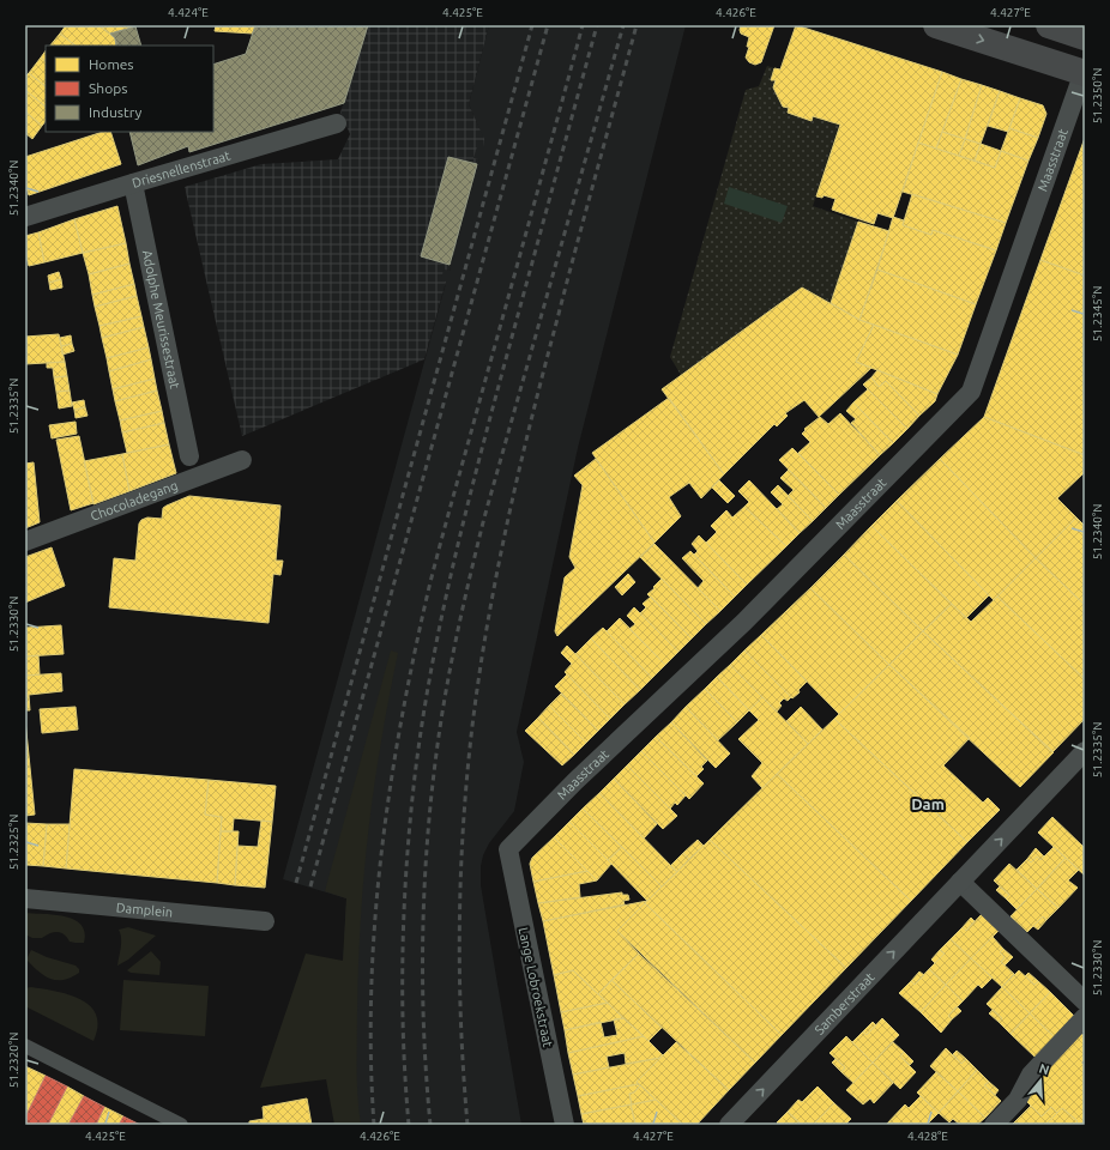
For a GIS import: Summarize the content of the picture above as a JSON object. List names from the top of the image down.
{
  "streets": {
    "street": [
      "Maasstraat",
      "Driesnellenstraat",
      "Adolphe Meurissestraat",
      "Chocoladegang",
      "Damplein",
      "Lange Lobroekstraat",
      "Samberstraat"
    ]
  },
  "crossings": [
    ["Maasstraat", "Lange Lobroekstraat"],
    ["Driesnellenstraat", "Adolphe Meurissestraat"]
  ],
  "one_way": ["Samberstraat"],
  "districts": ["Dam"],
  "legend": ["Homes", "Shops", "Industry"],
  "north": "top",
  "coordinates": [
    "4.424°E",
    "4.425°E",
    "4.426°E",
    "4.427°E",
    "51.2350°N",
    "51.2340°N",
    "51.2345°N",
    "51.2335°N",
    "51.2330°N",
    "51.2325°N",
    "51.2320°N",
    "4.428°E"
  ]
}
